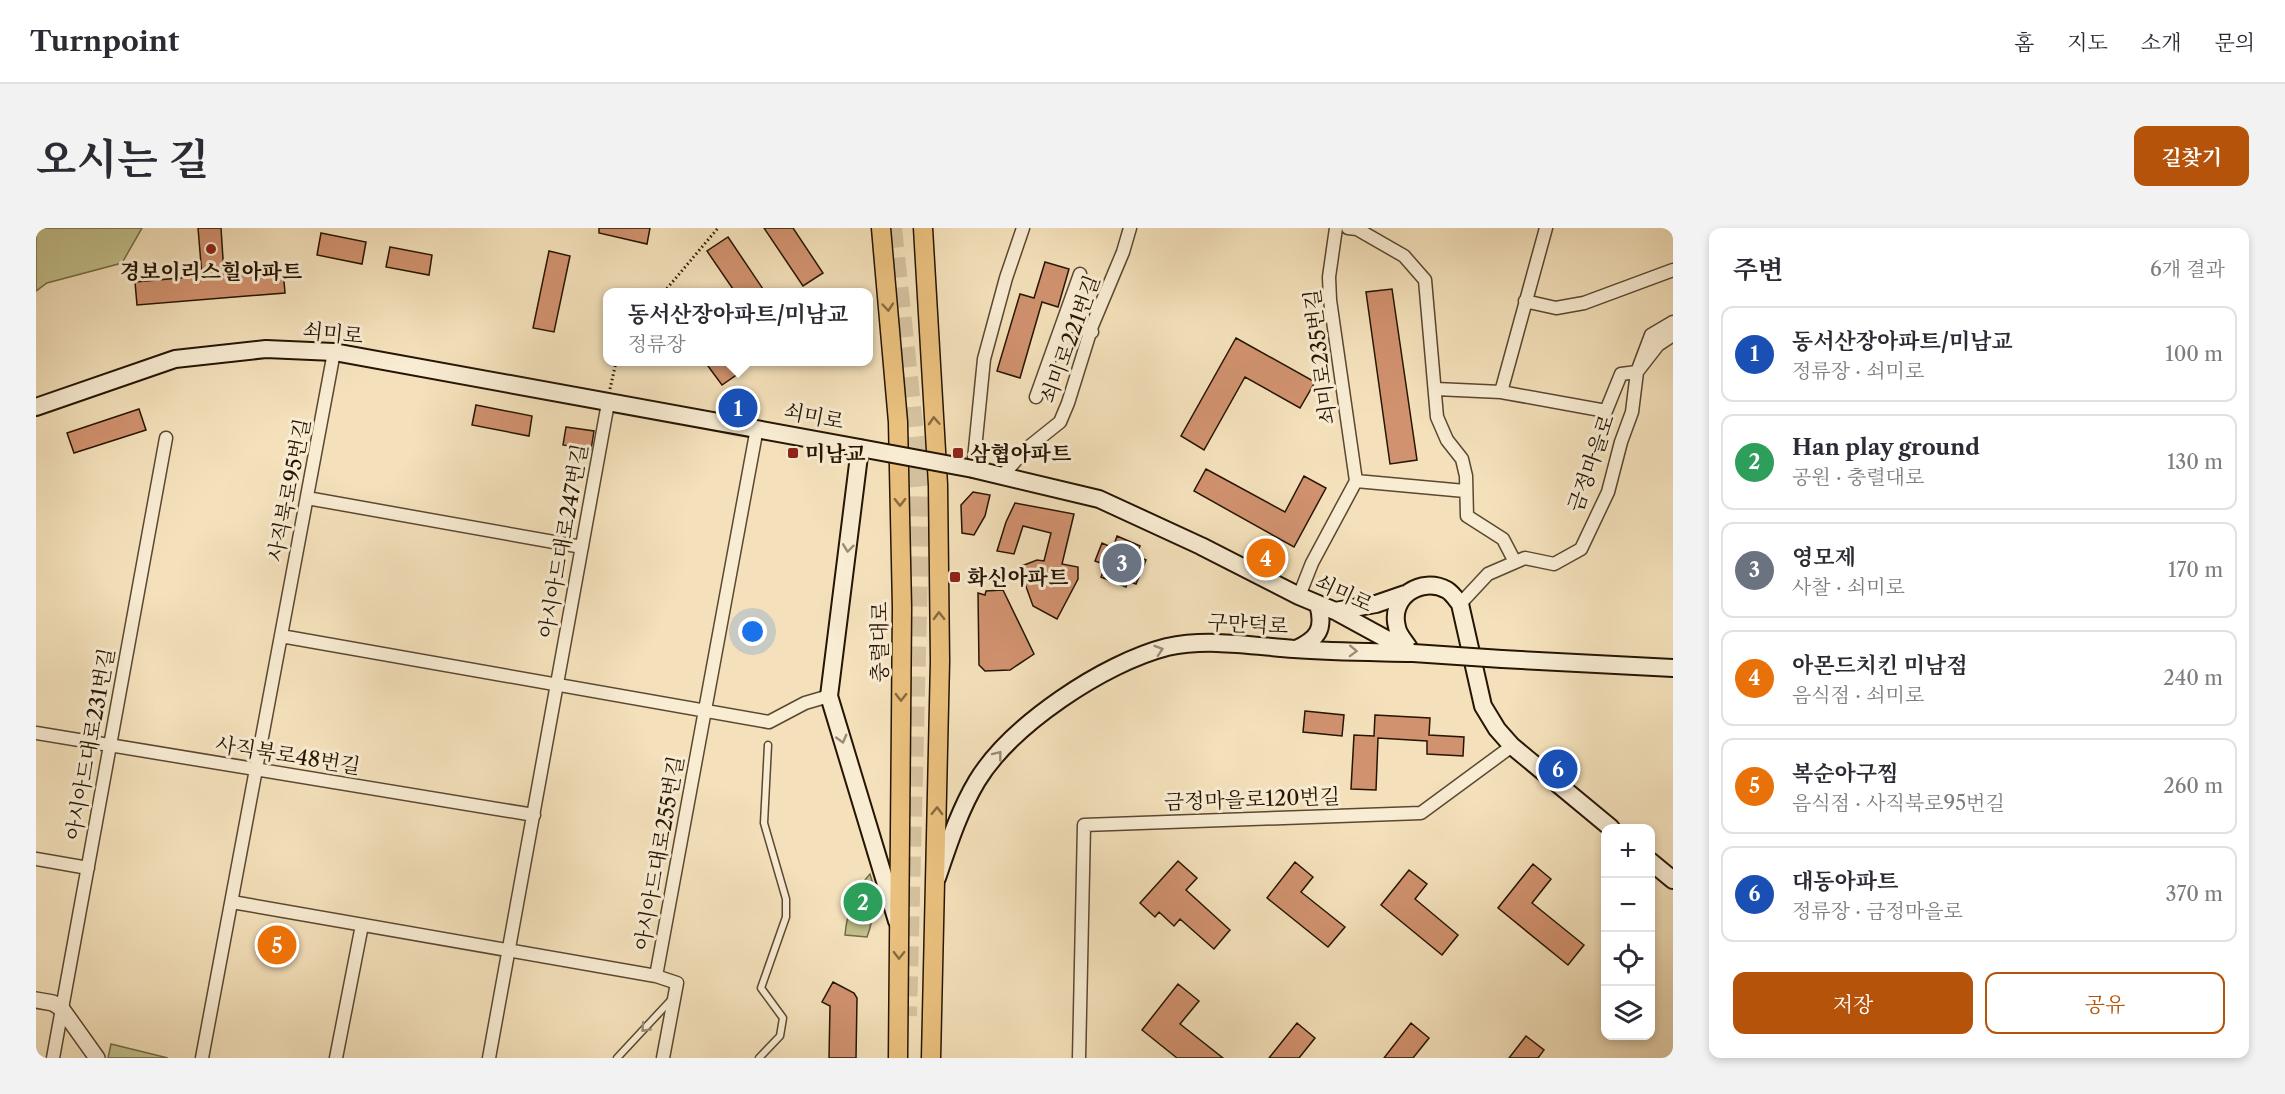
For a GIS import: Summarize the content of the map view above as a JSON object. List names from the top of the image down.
{
  "streets": {
    "main road": ["쇠미로", "구만덕로", "충렬대로"],
    "street": [
      "쇠미로221번길",
      "쇠미로235번길",
      "금정마을로",
      "사직북로95번길",
      "아시아드대로247번길",
      "아시아드대로231번길",
      "사직북로48번길",
      "금정마을로120번길",
      "아시아드대로255번길"
    ]
  },
  "crossings": [
    ["쇠미로", "쇠미로221번길"],
    ["쇠미로", "사직북로95번길"],
    ["쇠미로", "아시아드대로247번길"],
    ["쇠미로", "구만덕로"],
    ["쇠미로", "아시아드대로255번길"],
    ["사직북로95번길", "사직북로48번길"],
    ["아시아드대로247번길", "사직북로48번길"],
    ["아시아드대로231번길", "사직북로48번길"]
  ],
  "one_way": ["구만덕로"],
  "places": {
    "other": ["경보이리스힐아파트"],
    "transit": ["미남교", "삼협아파트", "화신아파트"]
  },
  "page": {
    "header": "Turnpoint",
    "nav": [
      "홈",
      "지도",
      "소개",
      "문의"
    ],
    "title": "오시는 길",
    "buttons": [
      "길찾기",
      ["저장", "공유"]
    ],
    "heading": ["주변", "6개 결과"],
    "popup": ["동서산장아파트/미남교", "정류장"],
    "list": [
      {
        "mark": "1",
        "name": "동서산장아파트/미남교",
        "note": "정류장 · 쇠미로",
        "value": "100 m"
      },
      {
        "mark": "2",
        "name": "Han play ground",
        "note": "공원 · 충렬대로",
        "value": "130 m"
      },
      {
        "mark": "3",
        "name": "영모제",
        "note": "사찰 · 쇠미로",
        "value": "170 m"
      },
      {
        "mark": "4",
        "name": "아몬드치킨 미남점",
        "note": "음식점 · 쇠미로",
        "value": "240 m"
      },
      {
        "mark": "5",
        "name": "복순아구찜",
        "note": "음식점 · 사직북로95번길",
        "value": "260 m"
      },
      {
        "mark": "6",
        "name": "대동아파트",
        "note": "정류장 · 금정마을로",
        "value": "370 m"
      }
    ],
    "pins": [
      "1",
      "4",
      "3",
      "6",
      "2",
      "5"
    ],
    "map_buttons": ["+", "−"]
  }
}
